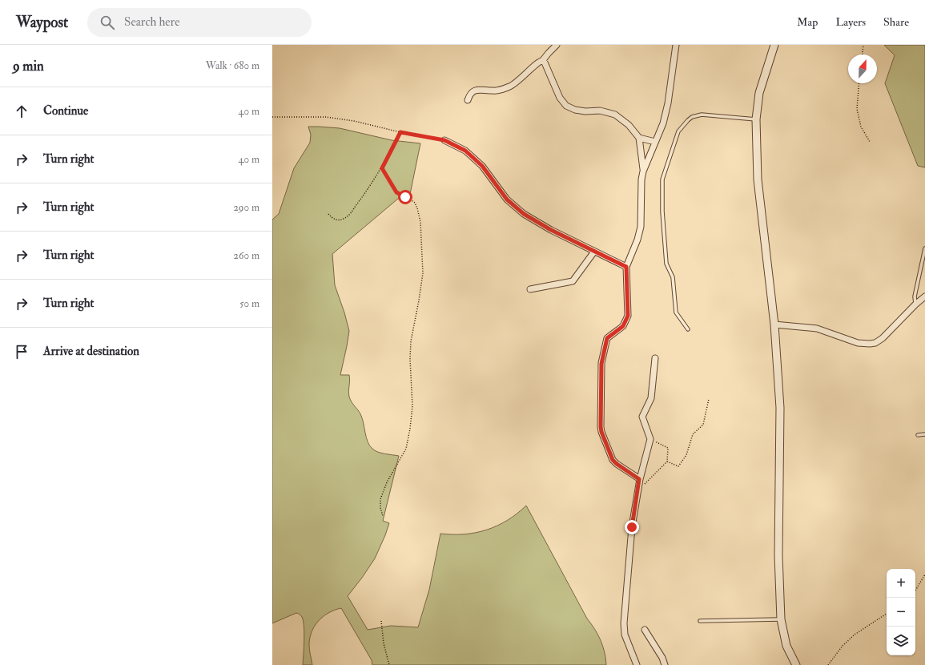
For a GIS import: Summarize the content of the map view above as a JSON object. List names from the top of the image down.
{
  "north": "top",
  "page": {
    "header": "Waypost",
    "search": "Search here",
    "nav": ["Map", "Layers", "Share"],
    "heading": ["9 min", "Walk · 680 m"],
    "list": [
      ["Continue", "40 m"],
      ["Turn right", "40 m"],
      ["Turn right", "290 m"],
      ["Turn right", "260 m"],
      ["Turn right", "50 m"],
      "Arrive at destination"
    ],
    "map_buttons": ["+", "−"]
  }
}
